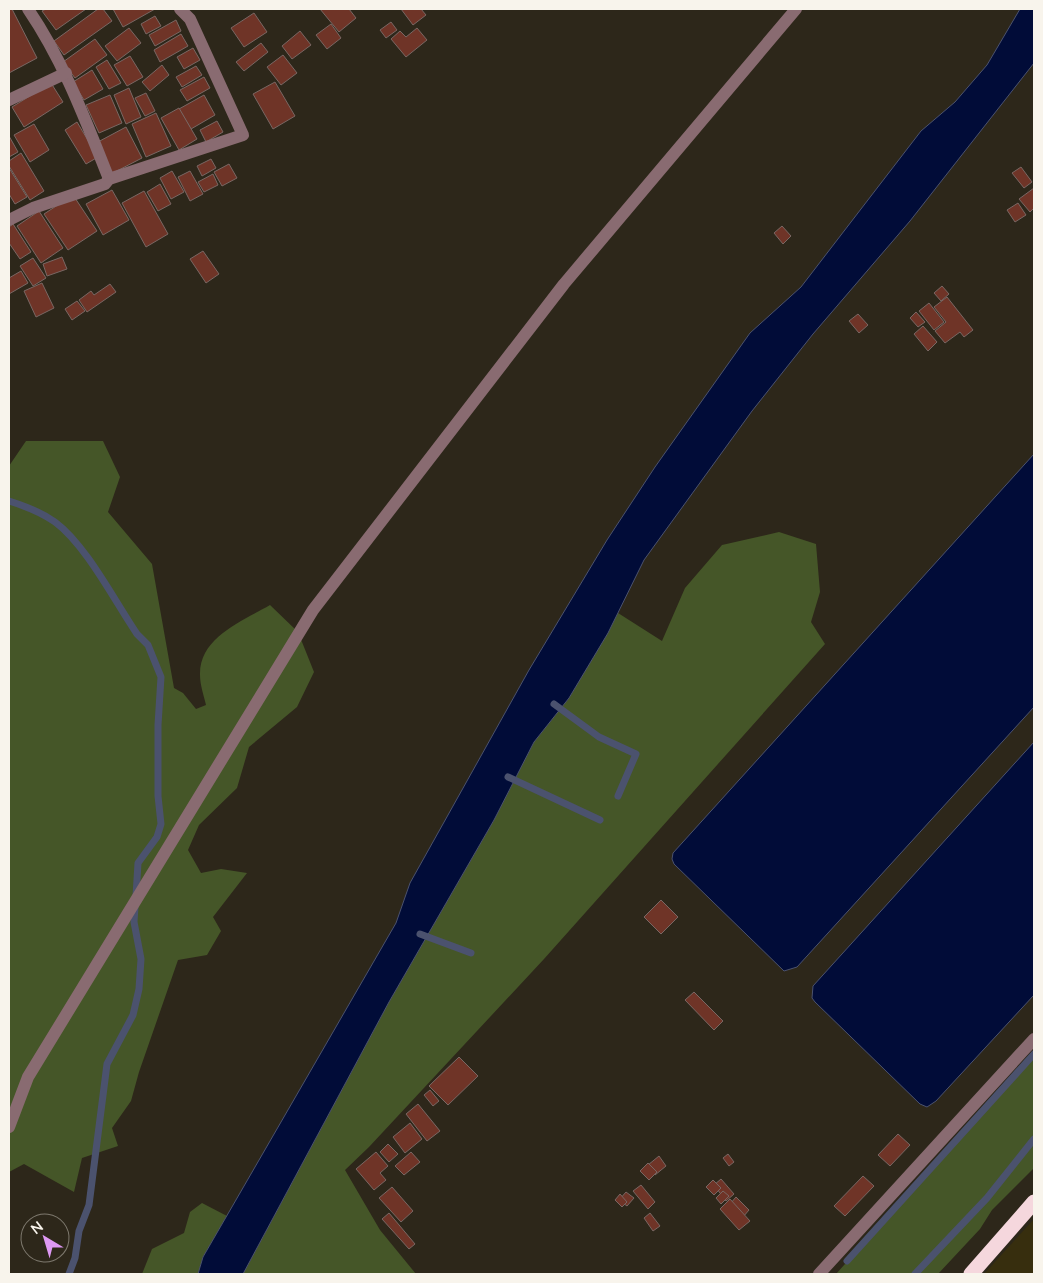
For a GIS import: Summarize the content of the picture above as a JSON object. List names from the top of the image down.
{
  "north": "top left"
}
